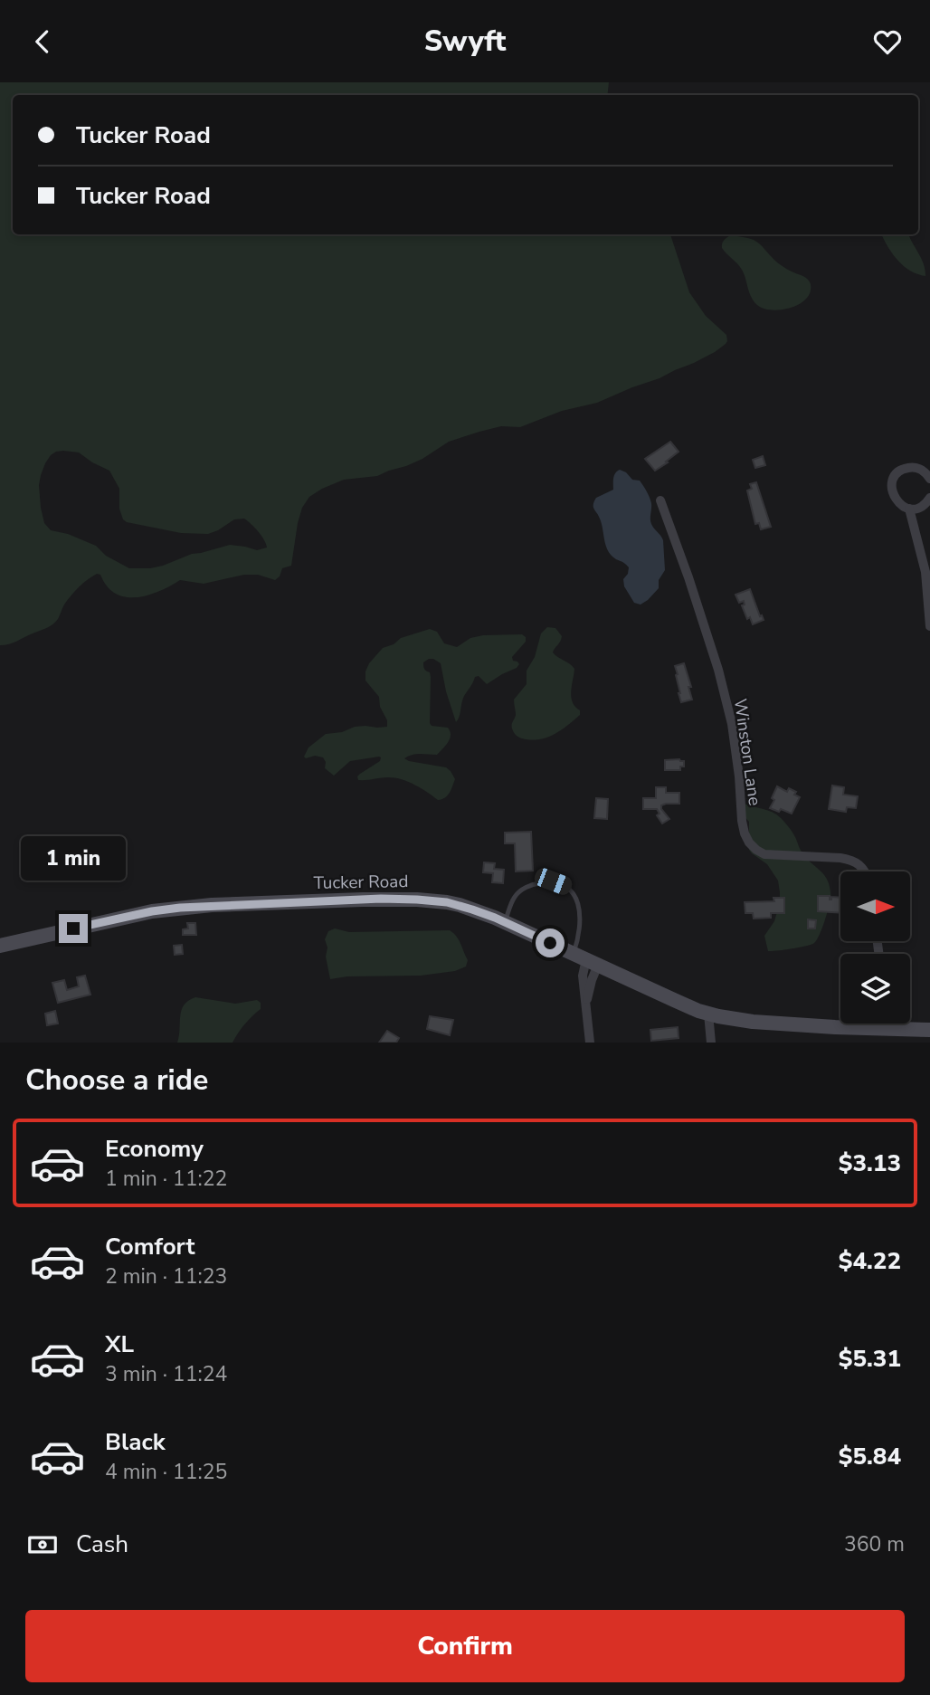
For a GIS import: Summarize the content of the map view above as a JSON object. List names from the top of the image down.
{
  "streets": {
    "main road": ["Tucker Road"],
    "street": ["Winston Lane"]
  },
  "north": "right",
  "page": {
    "header": "Swyft",
    "banner": ["Tucker Road", "Tucker Road"],
    "bubble": "1 min",
    "heading": "Choose a ride",
    "list": [
      {
        "name": "Economy",
        "note": "1 min · 11:22",
        "value": "$3.13"
      },
      {
        "name": "Comfort",
        "note": "2 min · 11:23",
        "value": "$4.22"
      },
      {
        "name": "XL",
        "note": "3 min · 11:24",
        "value": "$5.31"
      },
      {
        "name": "Black",
        "note": "4 min · 11:25",
        "value": "$5.84"
      }
    ],
    "pay": ["Cash", "360 m"],
    "buttons": "Confirm"
  }
}
